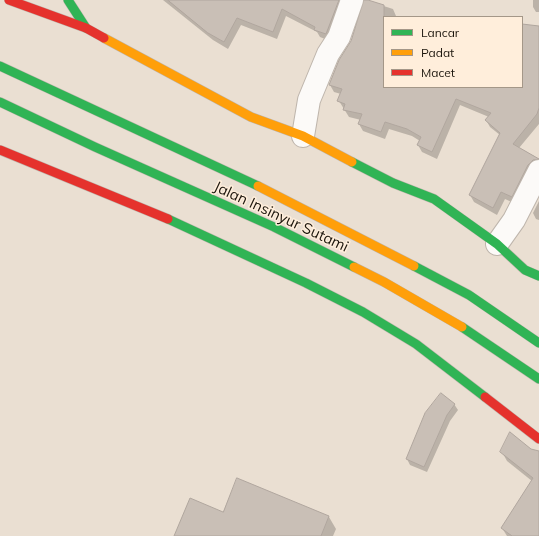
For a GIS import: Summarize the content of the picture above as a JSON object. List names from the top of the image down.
{
  "streets": {
    "main road": ["Jalan Insinyur Sutami"]
  },
  "legend": ["Lancar", "Padat", "Macet"]
}
